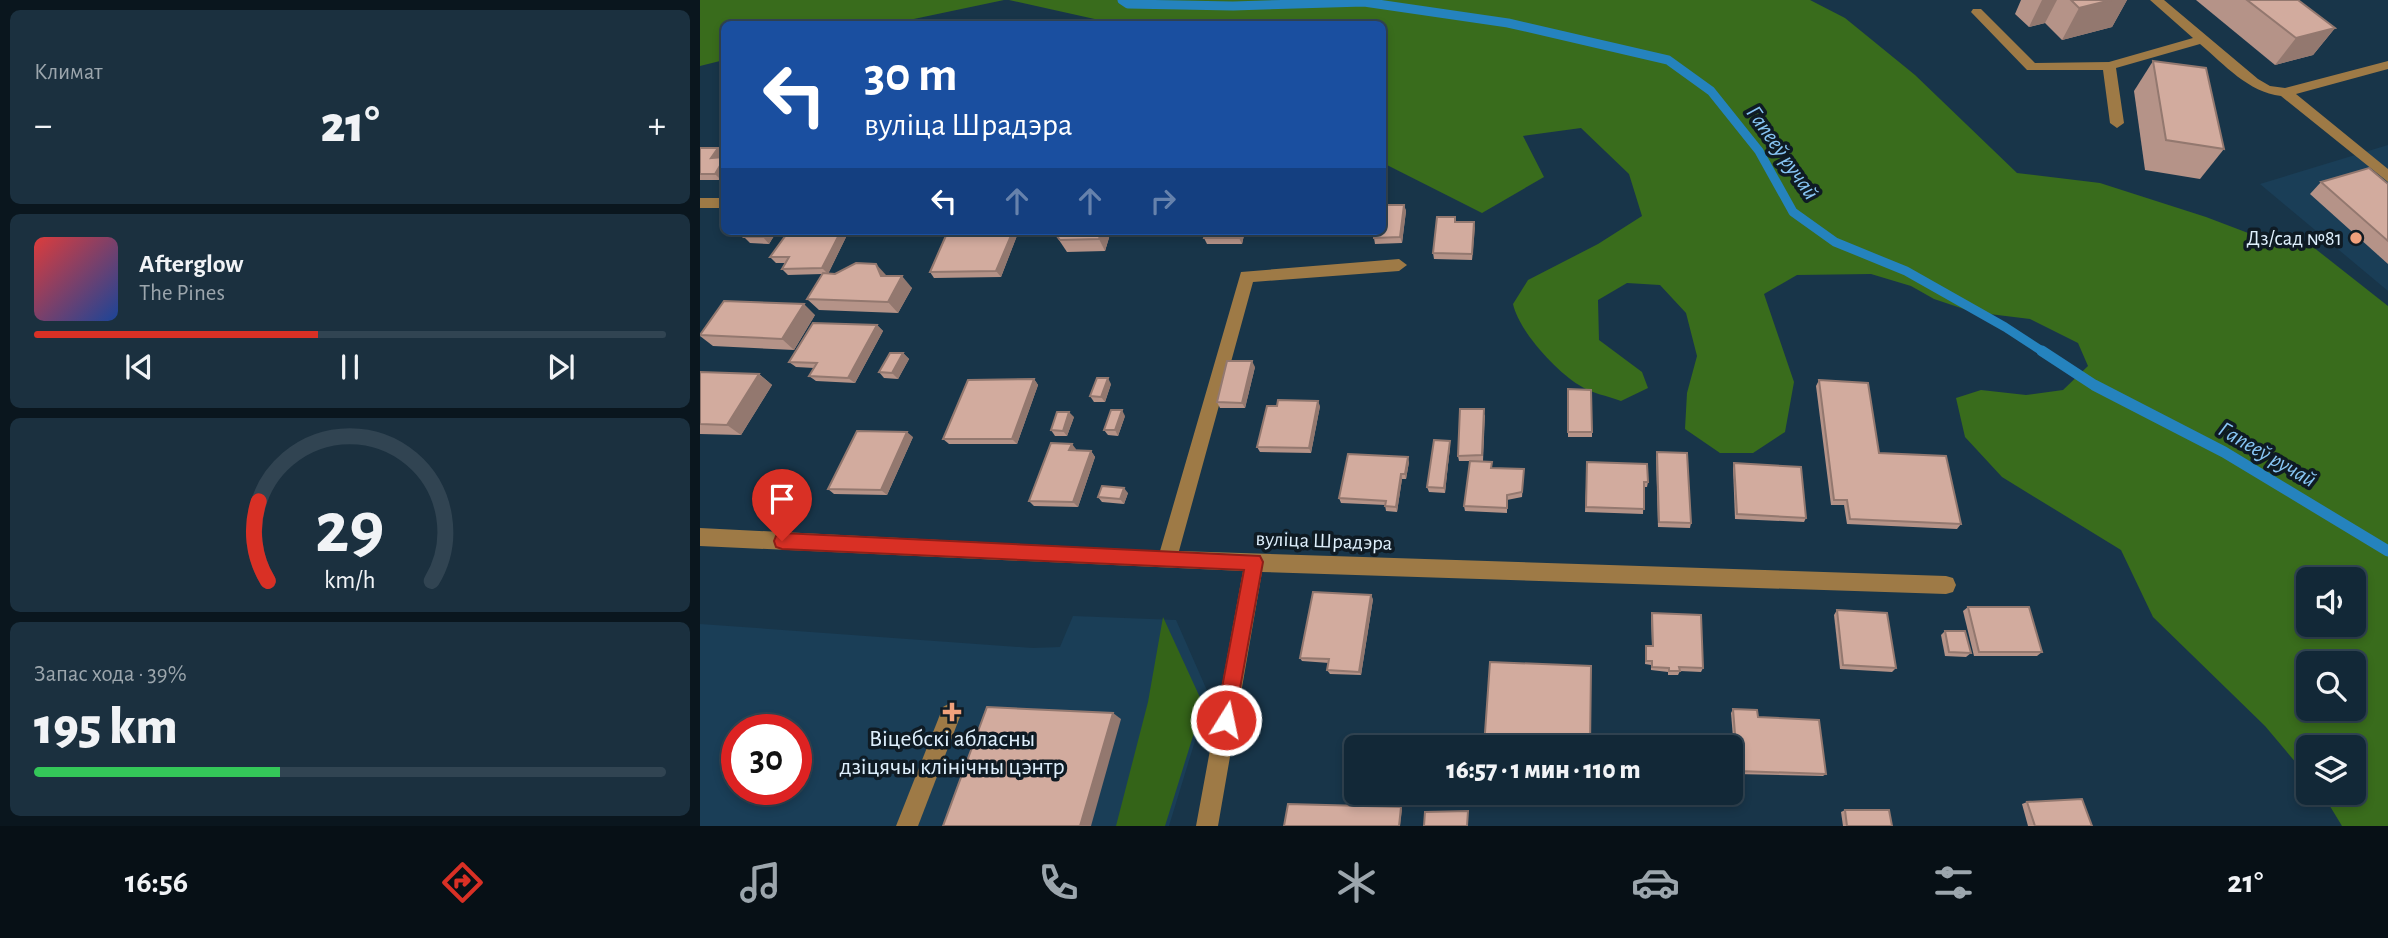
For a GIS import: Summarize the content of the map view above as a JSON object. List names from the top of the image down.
{
  "streets": {
    "street": ["вуліца Шрадэра"]
  },
  "water": ["Гапееў ручай"],
  "places": {
    "other": ["Дз/сад №81"],
    "health": ["Віцебскі абласны дзіцячы клінічны цэнтр"]
  },
  "page": {
    "tile": [
      "Климат",
      ["Запас хода · 39%", "195 km"]
    ],
    "turn": ["30 m", "вуліца Шрадэра"],
    "heat": ["−", "21°", "+"],
    "song": ["Afterglow", "The Pines"],
    "limit": "30",
    "trip": "16:57 · 1 мин · 110 m",
    "tabs": ["16:56", "21°"],
    "gauge": ["29", "km/h"]
  }
}
